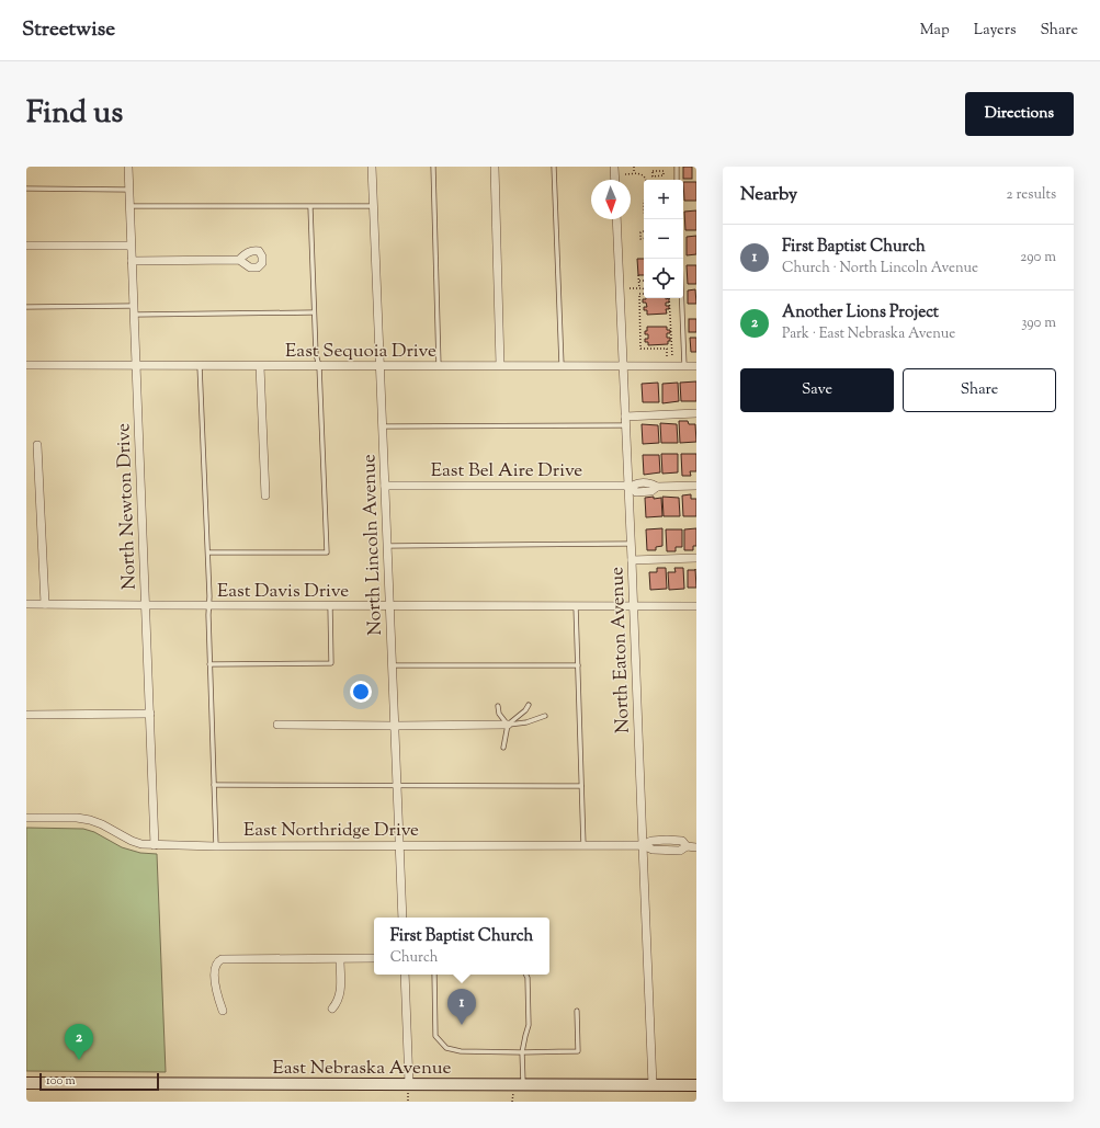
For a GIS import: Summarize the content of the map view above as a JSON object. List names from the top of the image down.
{
  "streets": {
    "street": [
      "East Sequoia Drive",
      "East Bel Aire Drive",
      "North Newton Drive",
      "North Lincoln Avenue",
      "East Davis Drive",
      "North Eaton Avenue",
      "East Northridge Drive",
      "East Nebraska Avenue"
    ]
  },
  "crossings": [
    ["East Sequoia Drive", "North Newton Drive"],
    ["East Sequoia Drive", "North Lincoln Avenue"],
    ["East Sequoia Drive", "North Eaton Avenue"],
    ["East Bel Aire Drive", "North Lincoln Avenue"],
    ["East Bel Aire Drive", "North Eaton Avenue"],
    ["North Newton Drive", "East Davis Drive"],
    ["North Newton Drive", "East Northridge Drive"],
    ["North Lincoln Avenue", "East Davis Drive"],
    ["North Lincoln Avenue", "East Northridge Drive"],
    ["East Davis Drive", "North Eaton Avenue"],
    ["North Eaton Avenue", "East Northridge Drive"],
    ["North Eaton Avenue", "East Nebraska Avenue"]
  ],
  "scale_bar": "100 m",
  "north": "bottom",
  "page": {
    "header": "Streetwise",
    "nav": ["Map", "Layers", "Share"],
    "title": "Find us",
    "buttons": [
      "Directions",
      ["Save", "Share"]
    ],
    "heading": ["Nearby", "2 results"],
    "map_buttons": ["+", "−"],
    "list": [
      {
        "mark": "1",
        "name": "First Baptist Church",
        "note": "Church · North Lincoln Avenue",
        "value": "290 m"
      },
      {
        "mark": "2",
        "name": "Another Lions Project",
        "note": "Park · East Nebraska Avenue",
        "value": "390 m"
      }
    ],
    "popup": ["First Baptist Church", "Church"],
    "pins": ["1", "2"],
    "scale": "100 m"
  }
}
